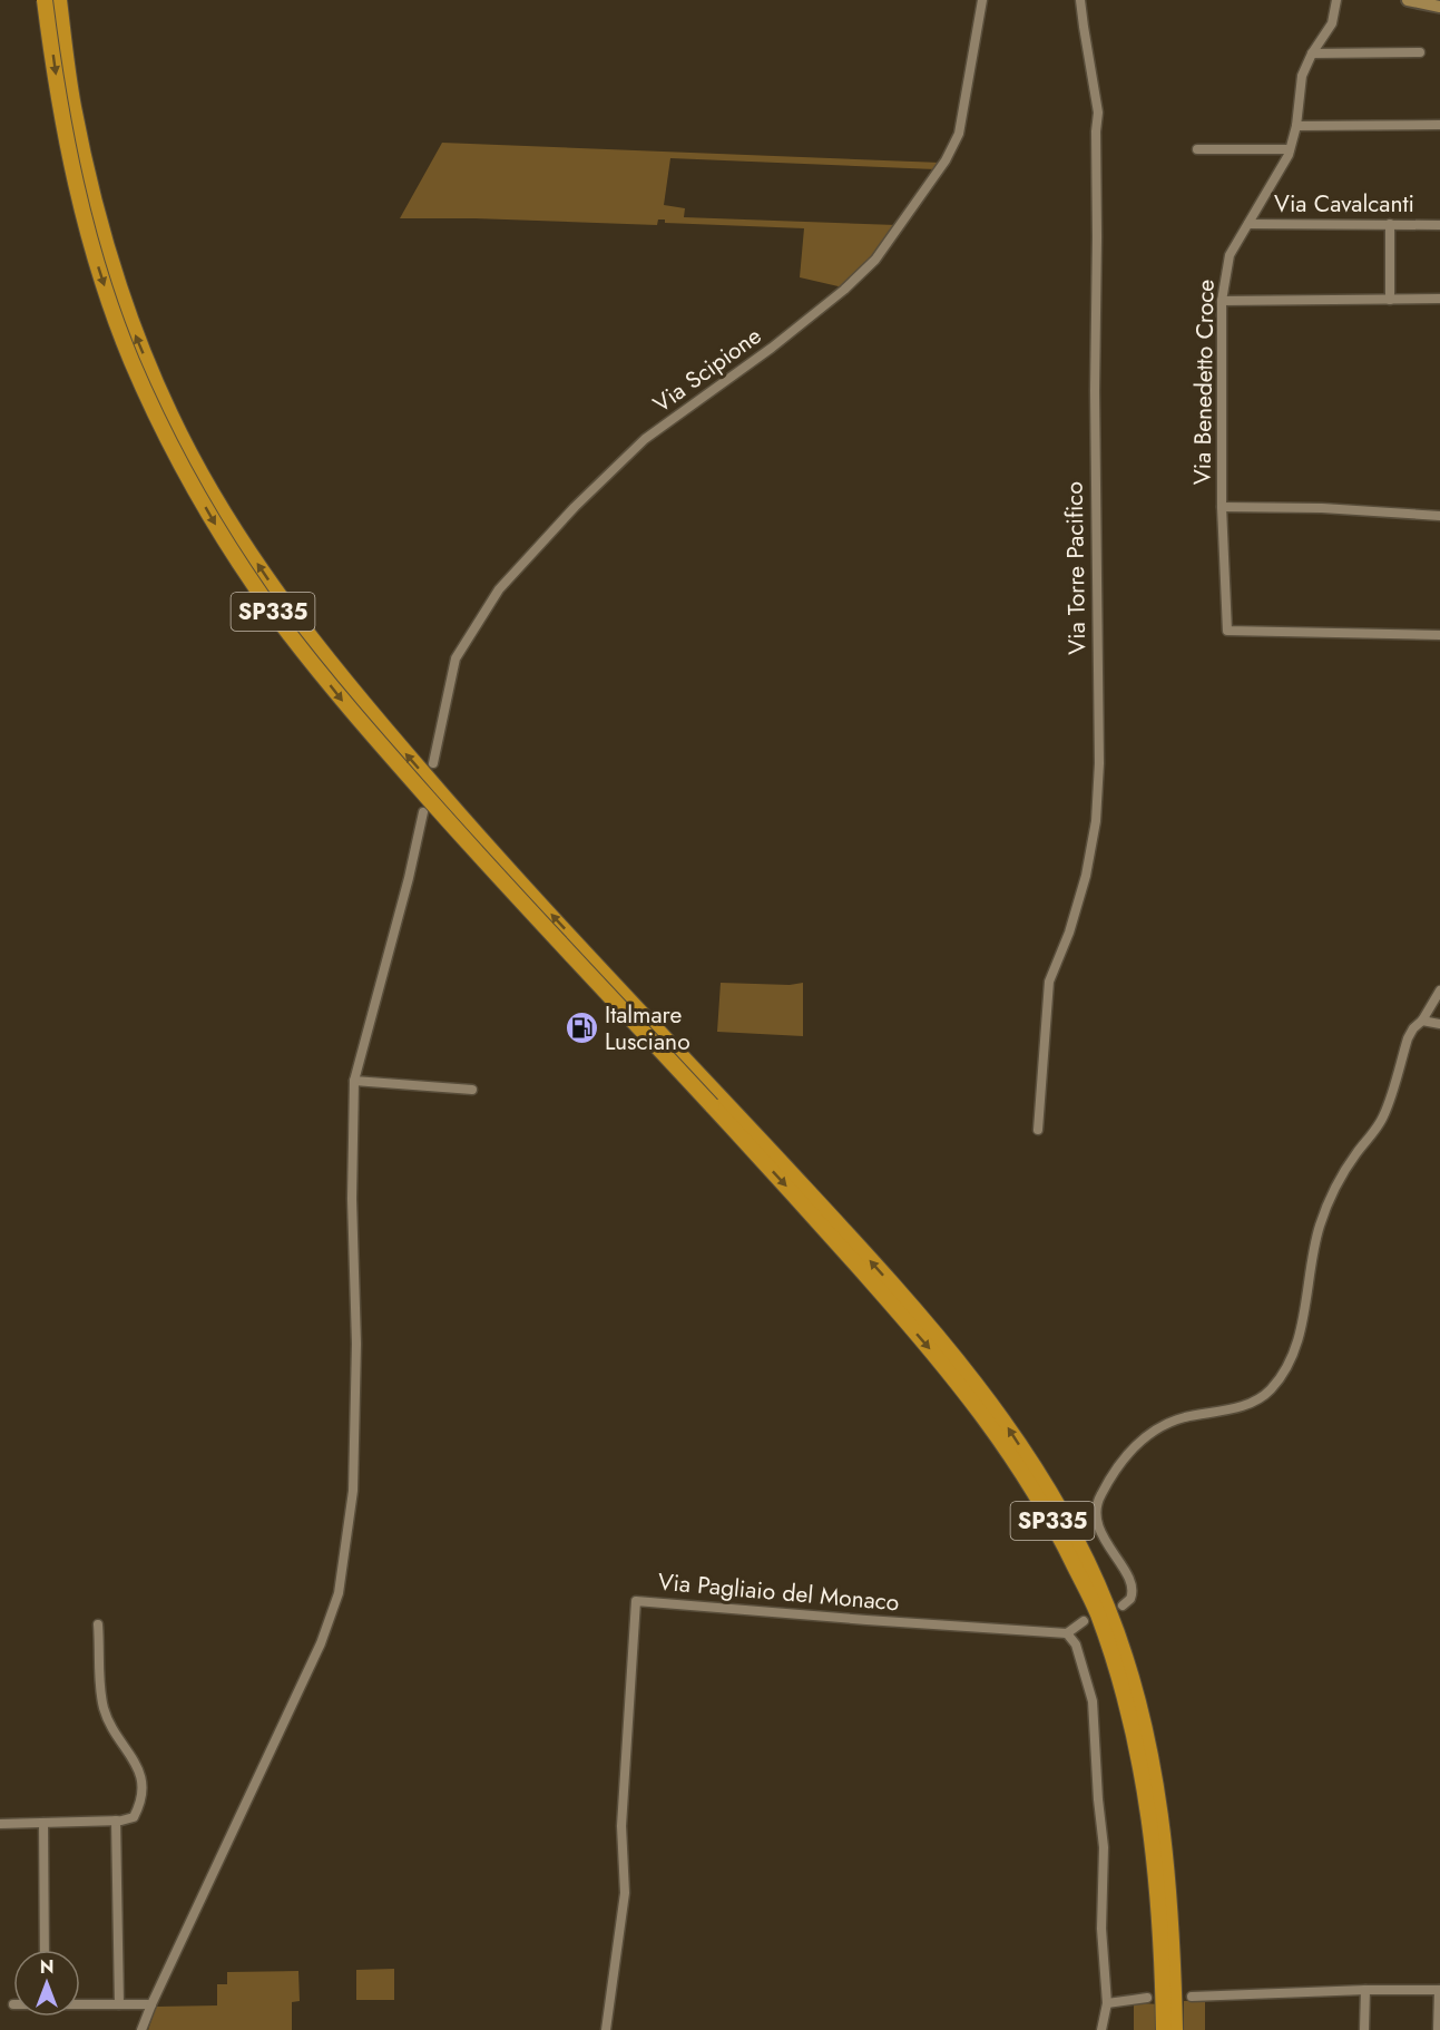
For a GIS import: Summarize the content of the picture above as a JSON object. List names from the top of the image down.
{
  "streets": {
    "highway": ["SP335"],
    "street": [
      "Via Cavalcanti",
      "Via Scipione",
      "Via Benedetto Croce",
      "Via Torre Pacifico",
      "Via Pagliaio del Monaco"
    ]
  },
  "crossings": [
    ["Via Cavalcanti", "Via Benedetto Croce"]
  ],
  "places": {
    "fuel station": ["Italmare Lusciano"]
  },
  "north": "top"
}
